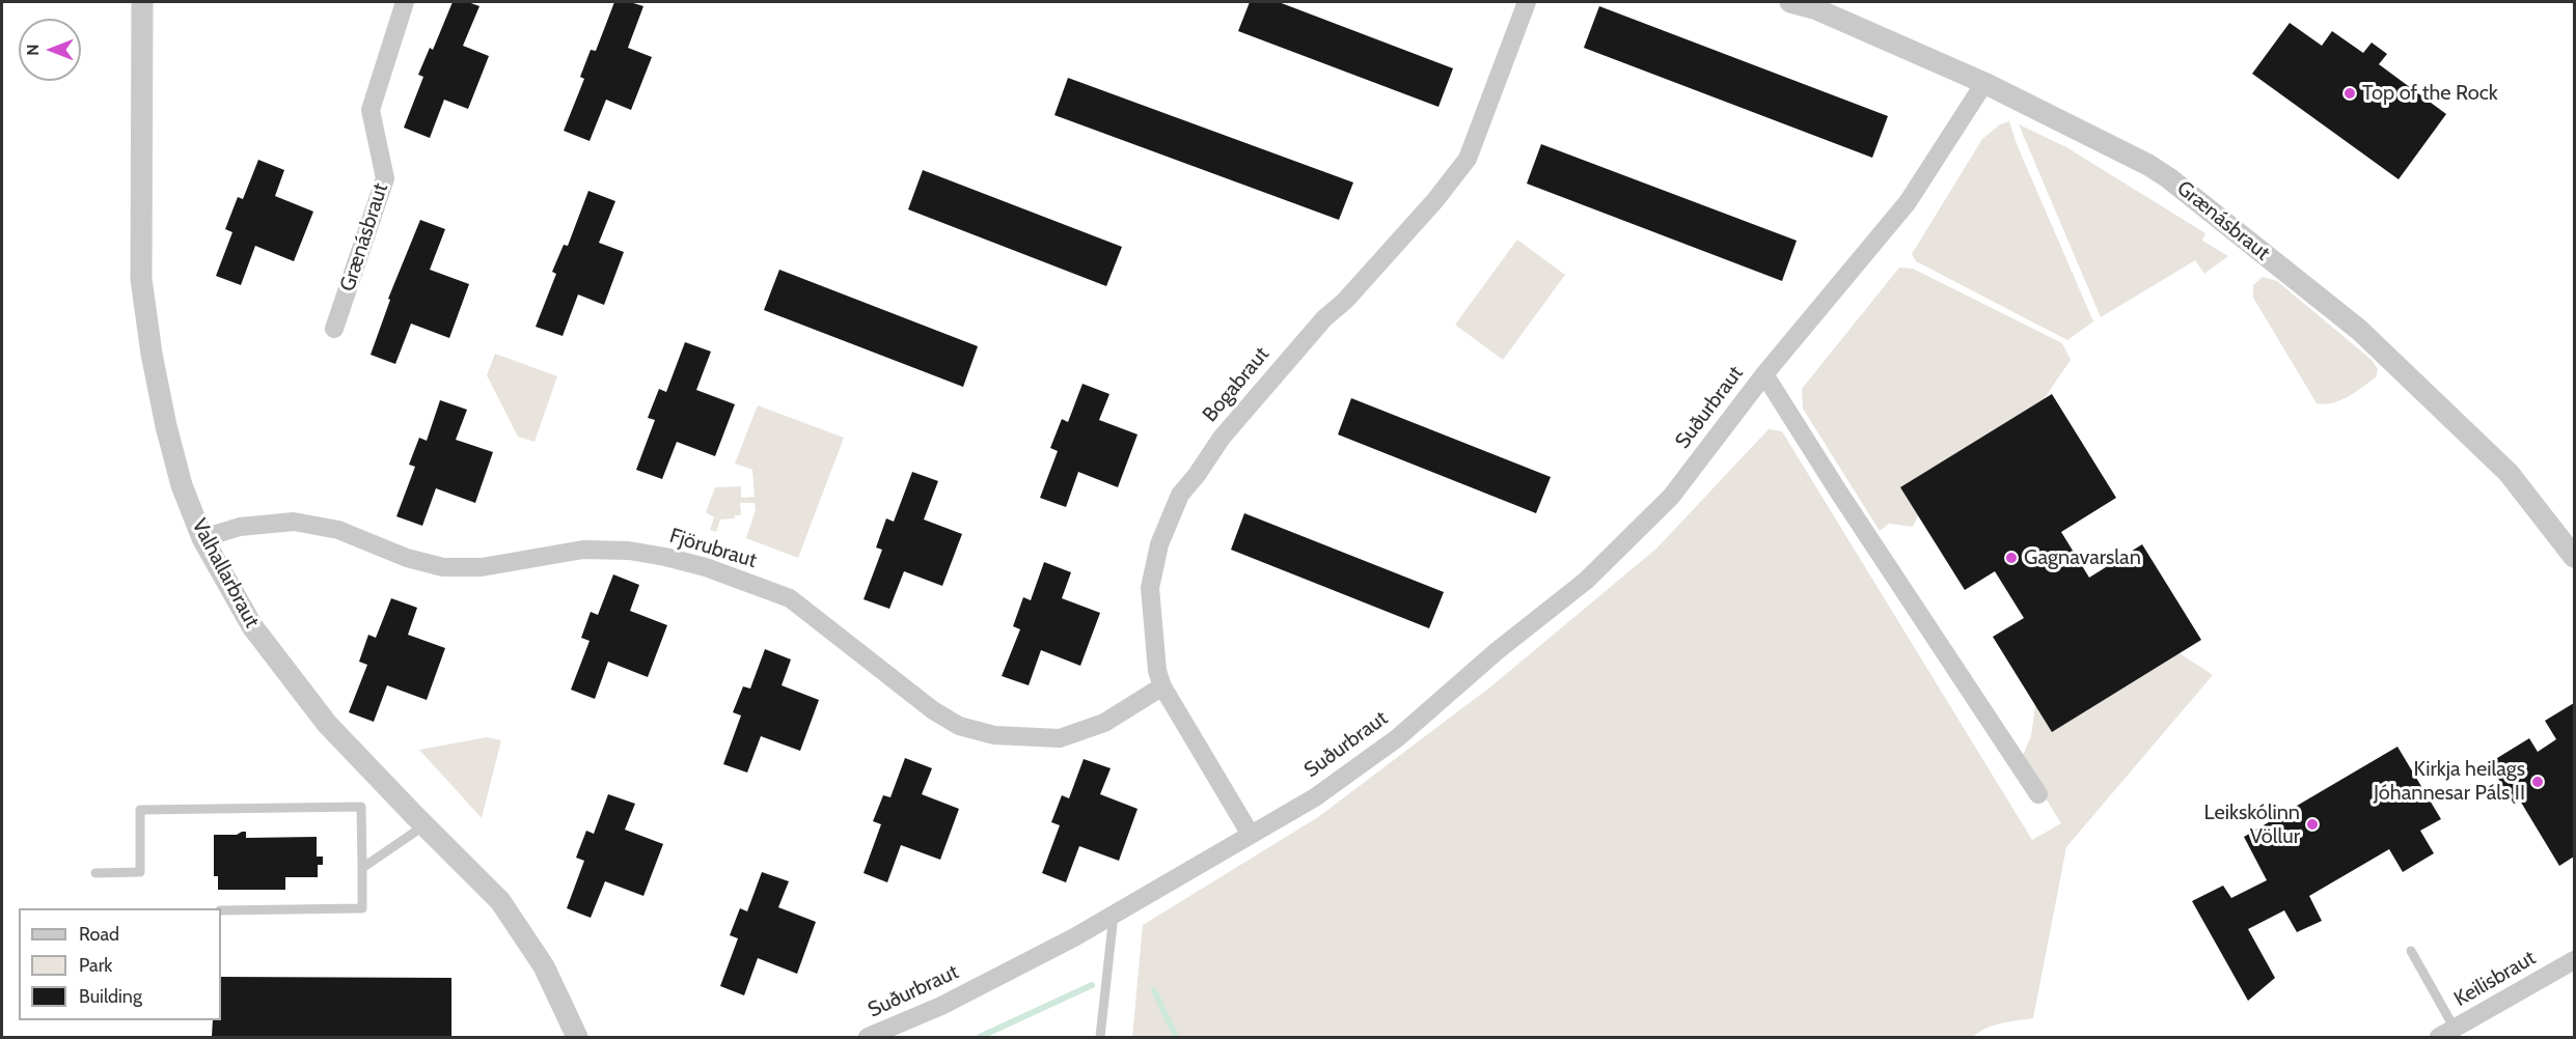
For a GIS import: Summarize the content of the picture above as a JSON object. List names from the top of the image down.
{
  "streets": {
    "street": [
      "Grænásbraut",
      "Bogabraut",
      "Suðurbraut",
      "Fjörubraut",
      "Valhallarbraut",
      "Keilisbraut"
    ]
  },
  "crossings": [
    ["Grænásbraut", "Suðurbraut"],
    ["Bogabraut", "Suðurbraut"],
    ["Bogabraut", "Fjörubraut"],
    ["Fjörubraut", "Valhallarbraut"]
  ],
  "places": [
    "Top of the Rock",
    "Gagnavarslan",
    "Kirkja heilags Jóhannesar Páls II",
    "Leikskólinn Völlur"
  ],
  "legend": ["Road", "Park", "Building"],
  "north": "left"
}
